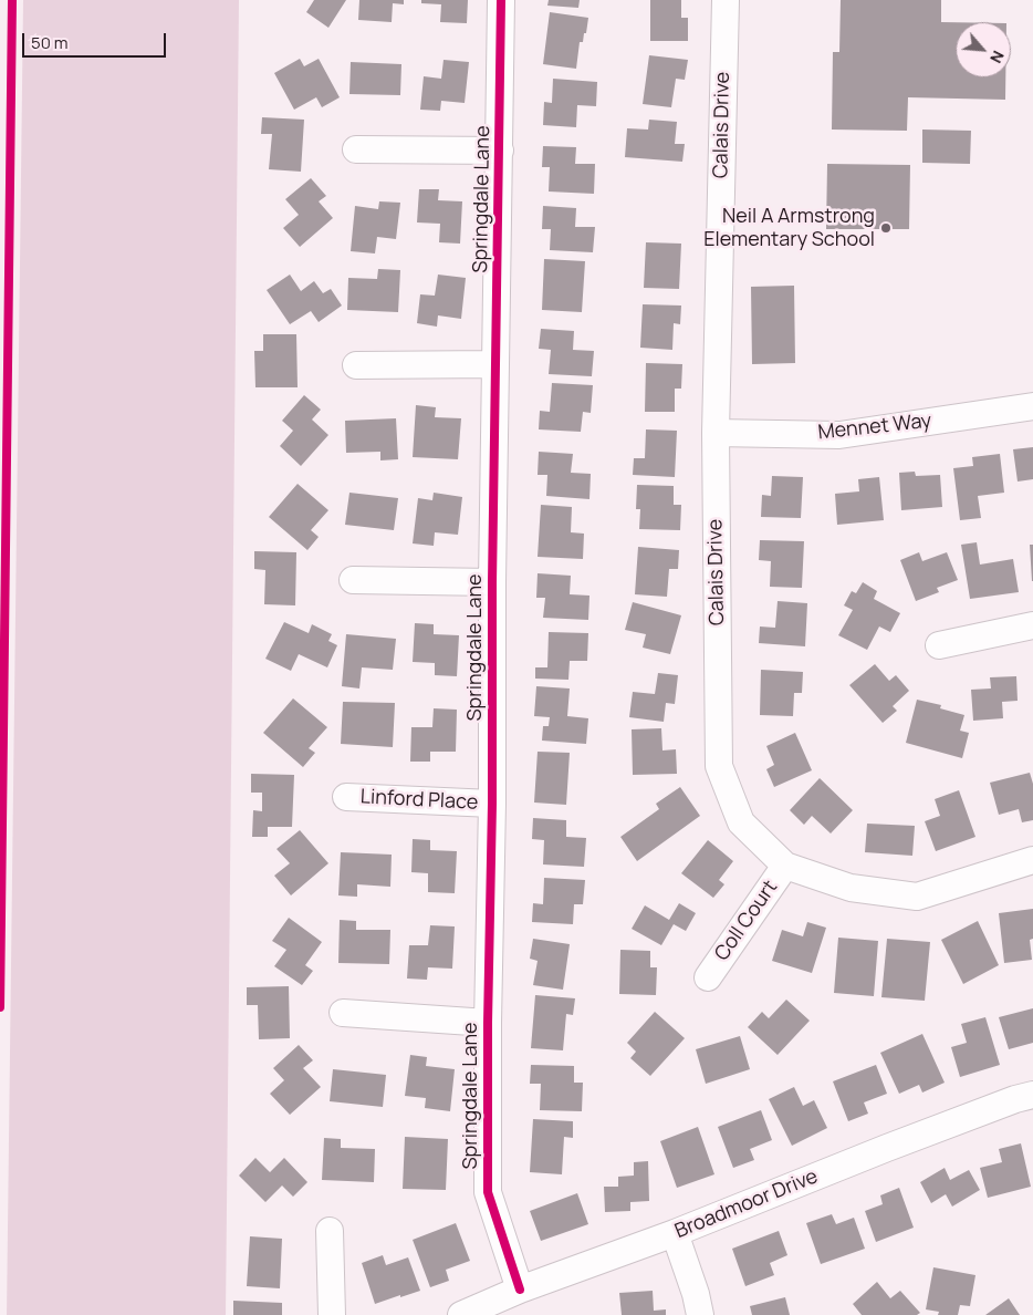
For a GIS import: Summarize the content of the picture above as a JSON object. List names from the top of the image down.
{
  "streets": {
    "street": [
      "Calais Drive",
      "Springdale Lane",
      "Mennet Way",
      "Linford Place",
      "Coll Court",
      "Broadmoor Drive"
    ]
  },
  "crossings": [
    ["Calais Drive", "Mennet Way"],
    ["Calais Drive", "Coll Court"],
    ["Springdale Lane", "Linford Place"],
    ["Springdale Lane", "Broadmoor Drive"]
  ],
  "places": ["Neil A Armstrong Elementary School"],
  "scale_bar": "50 m",
  "north": "bottom right"
}
